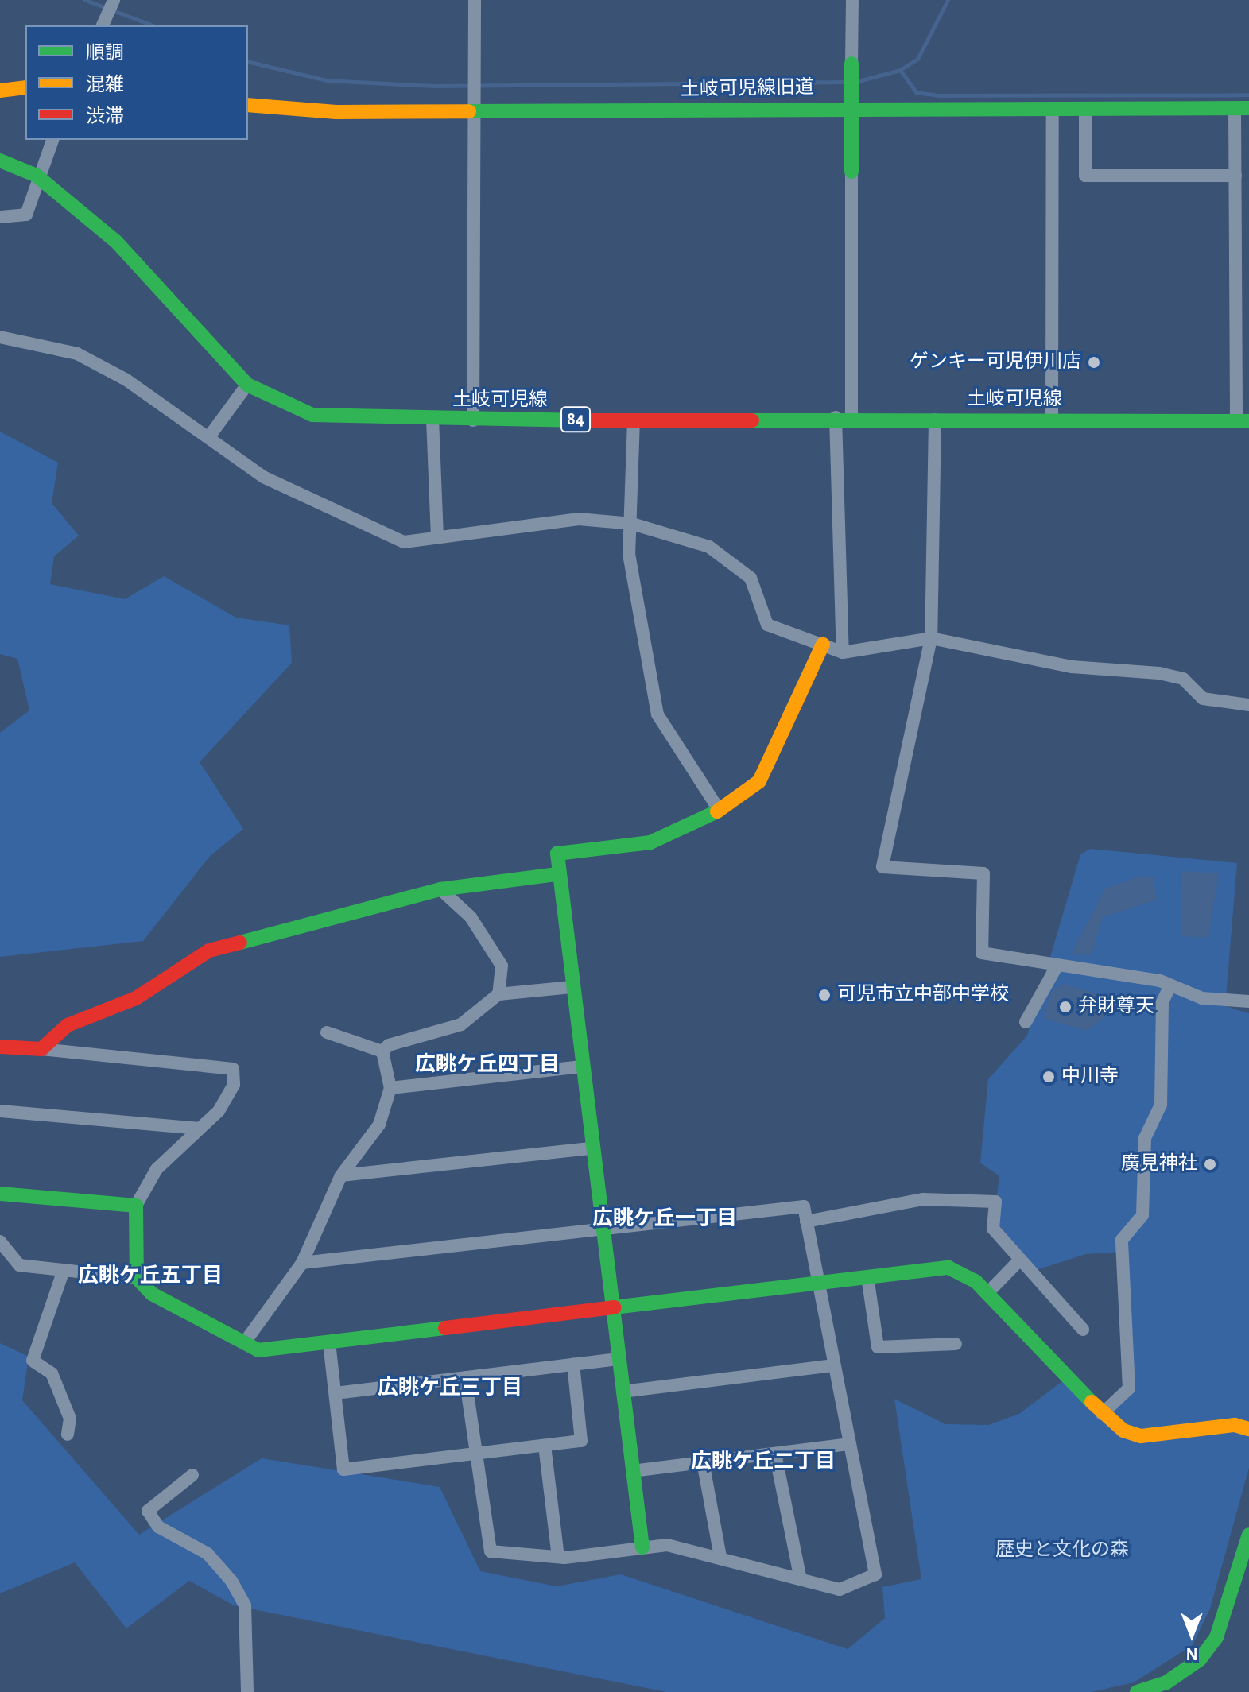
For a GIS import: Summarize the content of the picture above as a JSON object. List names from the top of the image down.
{
  "streets": {
    "street": ["土岐可児線旧道", "土岐可児線", "84"]
  },
  "districts": [
    "広眺ケ丘四丁目",
    "広眺ケ丘一丁目",
    "広眺ケ丘五丁目",
    "広眺ケ丘三丁目",
    "広眺ケ丘二丁目"
  ],
  "parks": ["歴史と文化の森"],
  "places": [
    "ゲンキー可児伊川店",
    "可児市立中部中学校",
    "弁財尊天",
    "中川寺",
    "廣見神社"
  ],
  "legend": ["順調", "混雑", "渋滞"],
  "north": "bottom"
}
